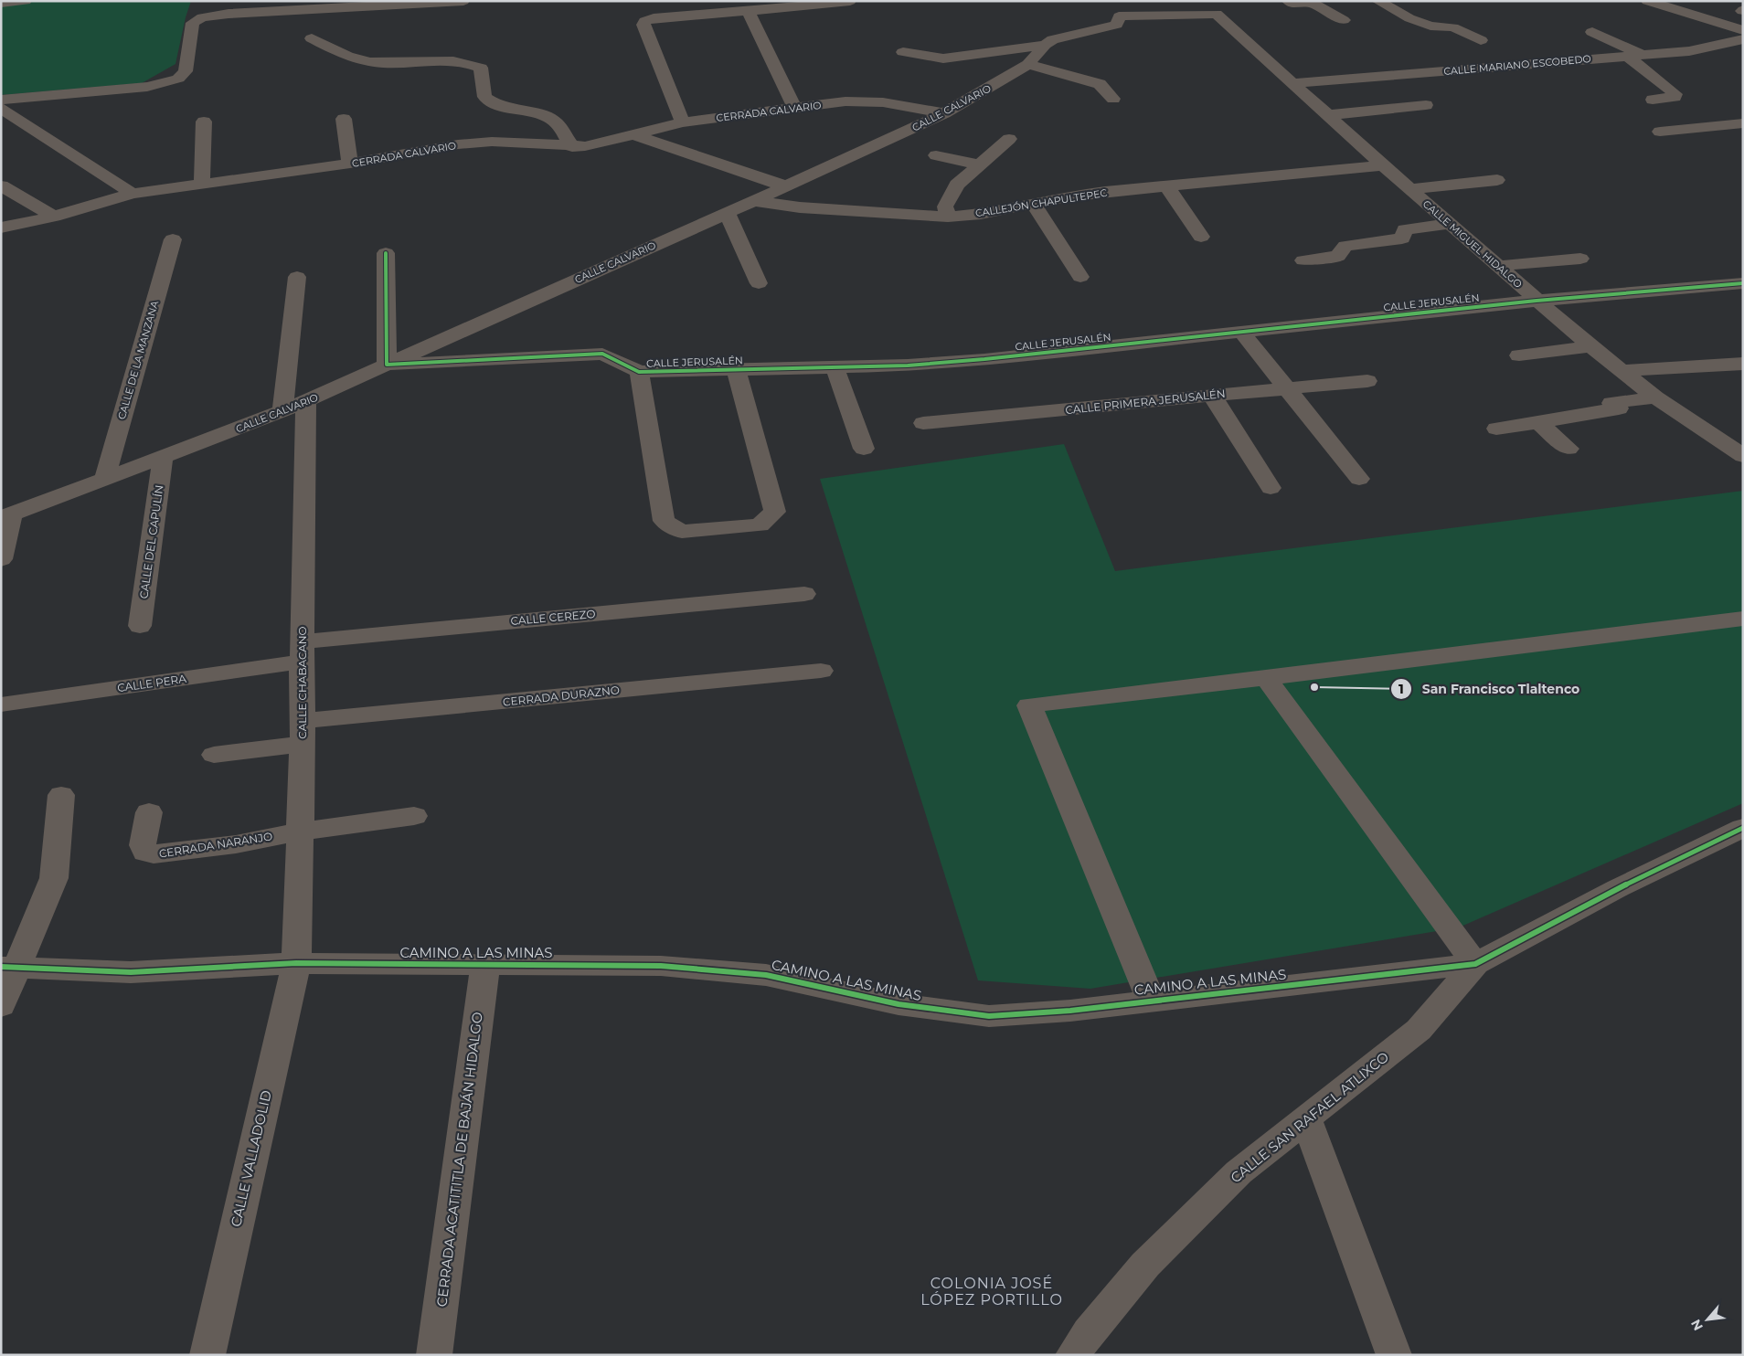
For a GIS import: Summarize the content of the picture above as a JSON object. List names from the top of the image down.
{
  "streets": {
    "street": [
      "CALLE MARIANO ESCOBEDO",
      "CALLE CALVARIO",
      "CERRADA CALVARIO",
      "CALLEJÓN CHAPULTEPEC",
      "CALLE MIGUEL HIDALGO",
      "CALLE JERUSALÉN",
      "CALLE DE LA MANZANA",
      "CALLE PRIMERA JERUSALÉN",
      "CALLE DEL CAPULÍN",
      "CALLE CEREZO",
      "CALLE CHABACANO",
      "CALLE PERA",
      "CERRADA DURAZNO",
      "CERRADA NARANJO",
      "CAMINO A LAS MINAS",
      "CALLE SAN RAFAEL ATLIXCO",
      "CALLE VALLADOLID",
      "CERRADA ACATITITLA DE BAJÁN HIDALGO"
    ]
  },
  "crossings": [
    ["CALLE MARIANO ESCOBEDO", "CALLE MIGUEL HIDALGO"],
    ["CALLE CALVARIO", "CERRADA CALVARIO"],
    ["CALLE CALVARIO", "CALLEJÓN CHAPULTEPEC"],
    ["CALLE CALVARIO", "CALLE MIGUEL HIDALGO"],
    ["CALLE CALVARIO", "CALLE JERUSALÉN"],
    ["CALLE CALVARIO", "CALLE DE LA MANZANA"],
    ["CALLE CALVARIO", "CALLE DEL CAPULÍN"],
    ["CALLE CALVARIO", "CALLE CHABACANO"],
    ["CALLEJÓN CHAPULTEPEC", "CALLE MIGUEL HIDALGO"],
    ["CALLE MIGUEL HIDALGO", "CALLE JERUSALÉN"],
    ["CALLE CEREZO", "CALLE CHABACANO"],
    ["CALLE CEREZO", "CALLE PERA"],
    ["CALLE CHABACANO", "CALLE PERA"],
    ["CALLE CHABACANO", "CERRADA DURAZNO"],
    ["CALLE CHABACANO", "CERRADA NARANJO"],
    ["CALLE CHABACANO", "CAMINO A LAS MINAS"],
    ["CALLE CHABACANO", "CALLE VALLADOLID"],
    ["CAMINO A LAS MINAS", "CALLE SAN RAFAEL ATLIXCO"],
    ["CAMINO A LAS MINAS", "CALLE VALLADOLID"],
    ["CAMINO A LAS MINAS", "CERRADA ACATITITLA DE BAJÁN HIDALGO"]
  ],
  "districts": ["COLONIA JOSÉ LÓPEZ PORTILLO"],
  "places": ["San Francisco Tlaltenco"],
  "north": "bottom left"
}
